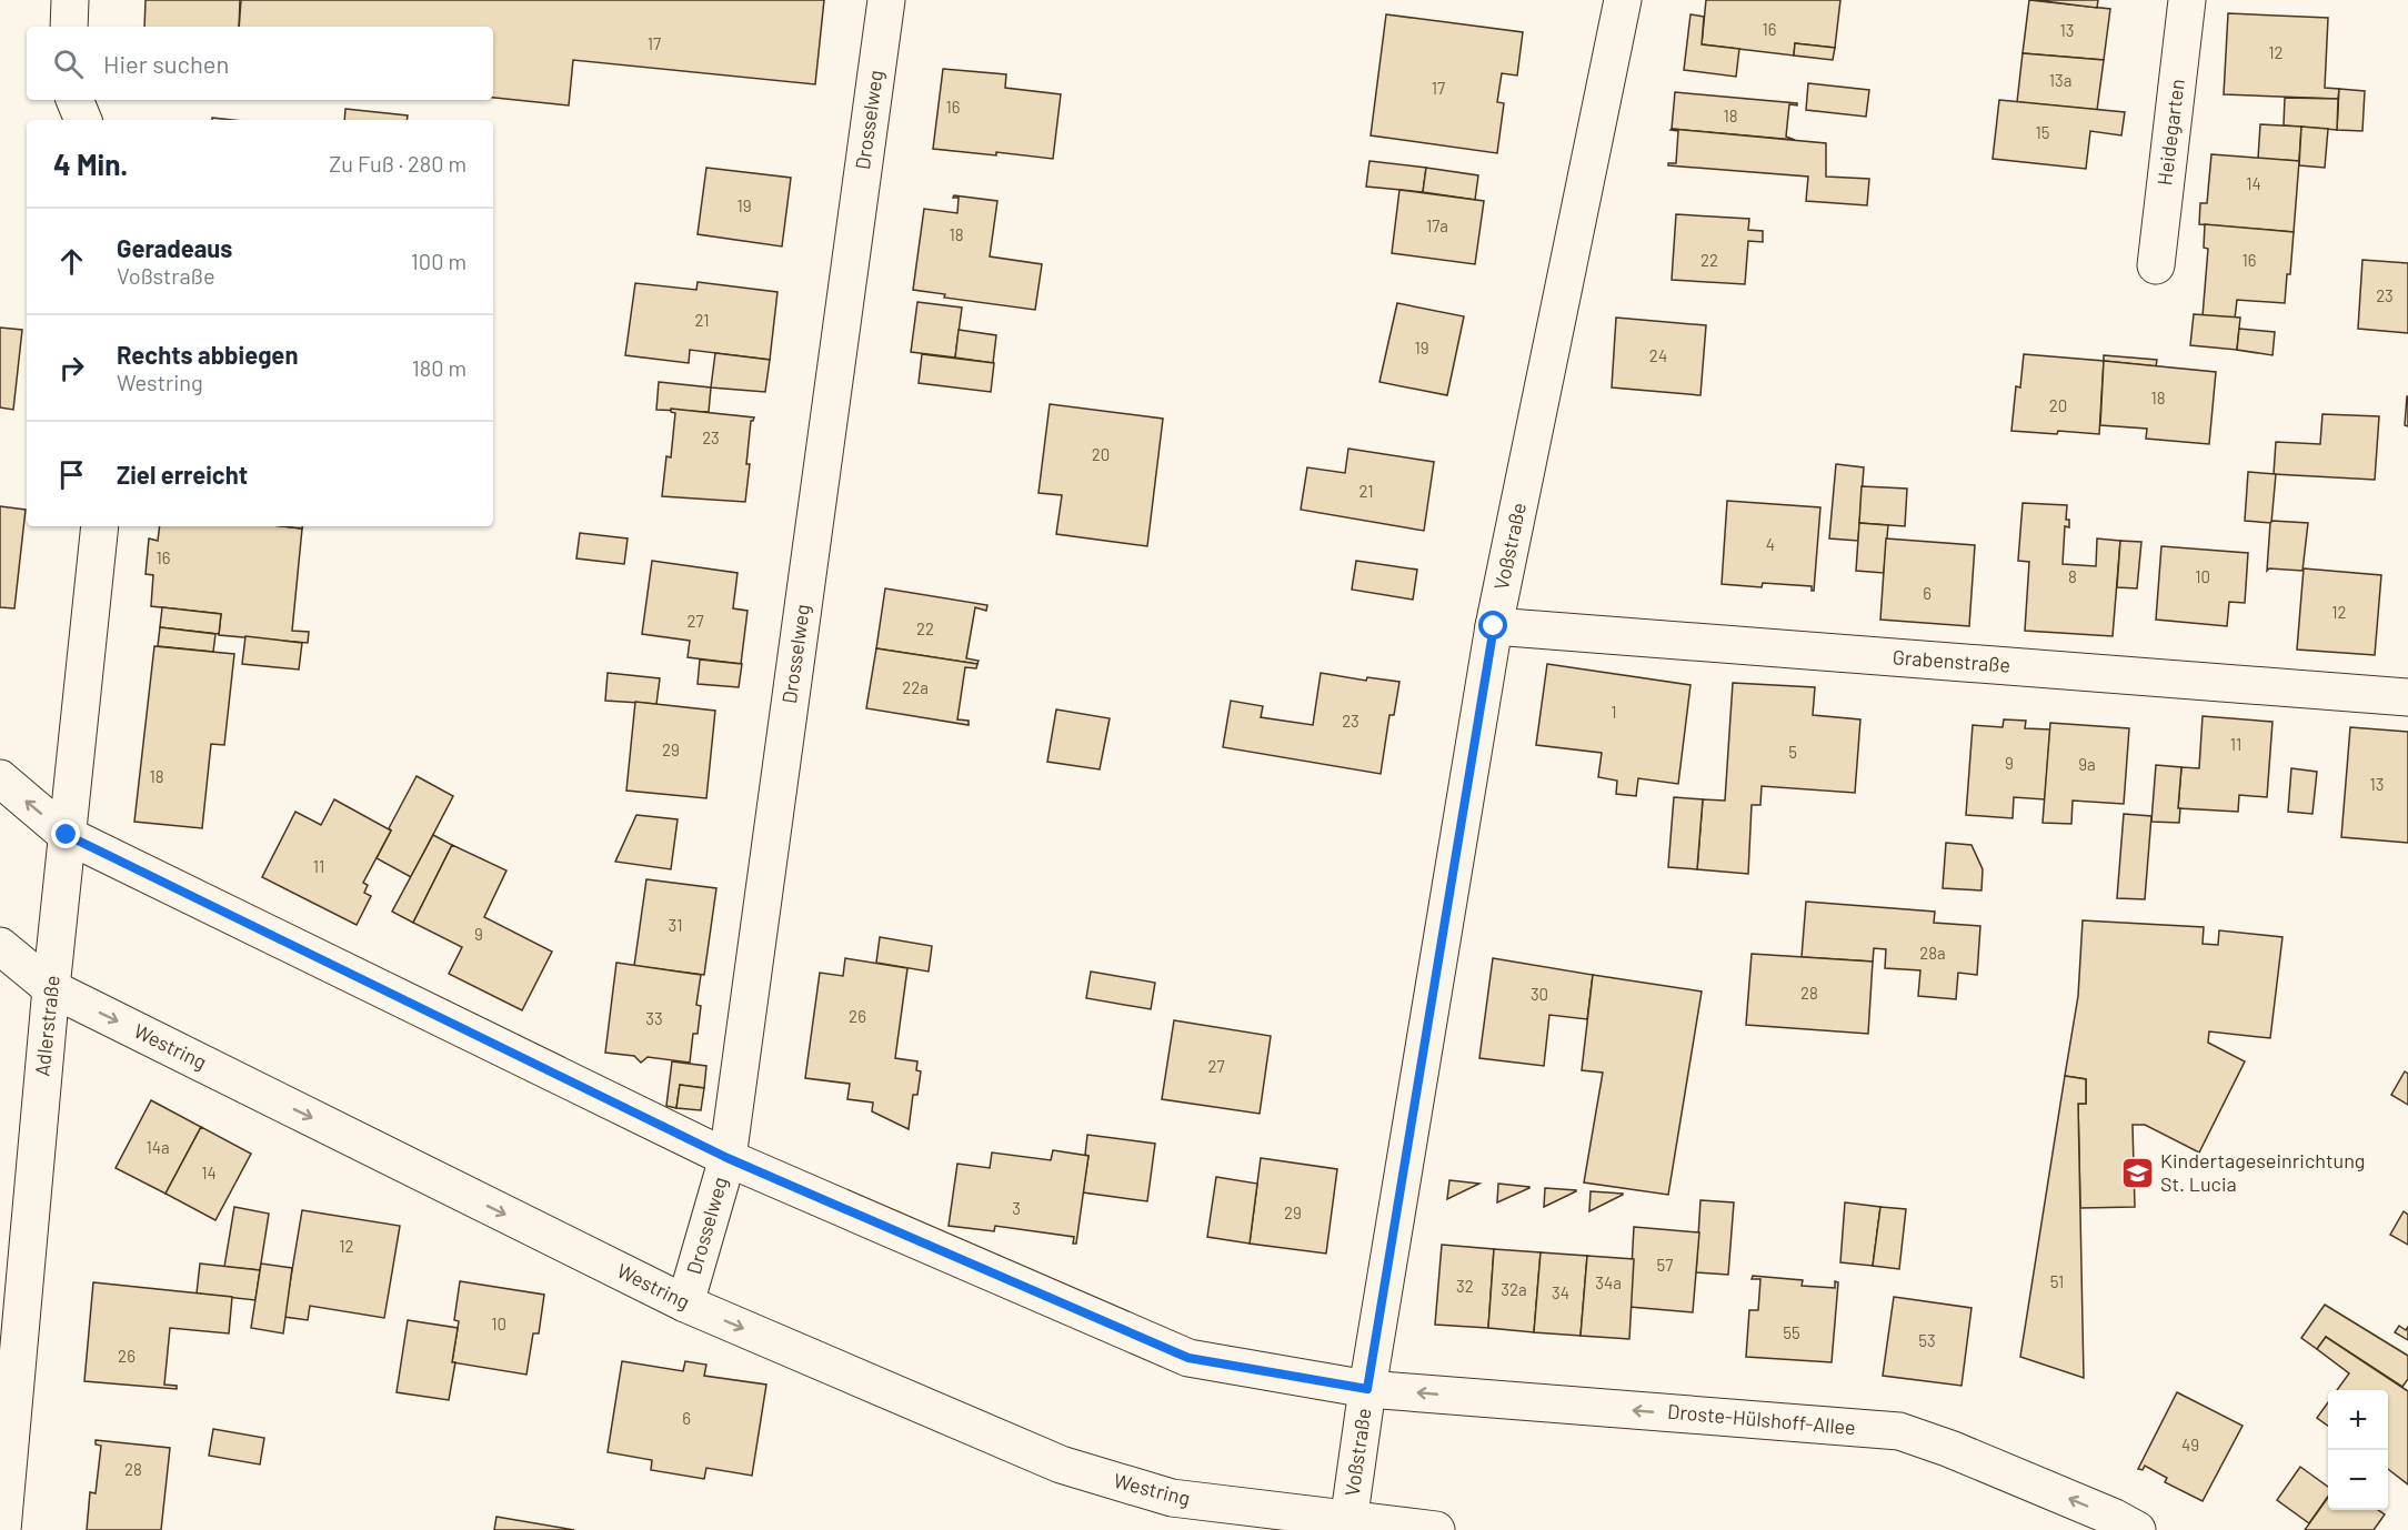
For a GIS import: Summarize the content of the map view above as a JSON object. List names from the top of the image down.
{
  "streets": {
    "street": [
      "Drosselweg",
      "Heidegarten",
      "Voßstraße",
      "Grabenstraße",
      "Adlerstraße",
      "Westring",
      "Droste-Hülshoff-Allee"
    ]
  },
  "crossings": [
    ["Drosselweg", "Westring"],
    ["Voßstraße", "Grabenstraße"],
    ["Voßstraße", "Westring"],
    ["Voßstraße", "Droste-Hülshoff-Allee"],
    ["Adlerstraße", "Westring"]
  ],
  "one_way": ["Droste-Hülshoff-Allee"],
  "places": {
    "school or university": ["Kindertageseinrichtung St. Lucia"]
  },
  "house_numbers": [
    "16",
    "13",
    "17",
    "12",
    "13a",
    "17",
    "16",
    "18",
    "15",
    "14",
    "19",
    "17a",
    "18",
    "22",
    "16",
    "23",
    "21",
    "19",
    "24",
    "18",
    "20",
    "23",
    "20",
    "21",
    "4",
    "16",
    "8",
    "10",
    "6",
    "12",
    "27",
    "22",
    "22a",
    "1",
    "23",
    "11",
    "29",
    "5",
    "9",
    "9a",
    "18",
    "13",
    "11",
    "31",
    "9",
    "28a",
    "28",
    "30",
    "26",
    "33",
    "27",
    "14a",
    "14",
    "3",
    "29",
    "12",
    "57",
    "51",
    "34a",
    "32",
    "32a",
    "34",
    "10",
    "55",
    "53",
    "26",
    "6",
    "49",
    "28"
  ],
  "page": {
    "search": "Hier suchen",
    "heading": ["4 Min.", "Zu Fuß · 280 m"],
    "list": [
      ["Geradeaus", "Voßstraße", "100 m"],
      ["Rechts abbiegen", "Westring", "180 m"],
      "Ziel erreicht"
    ],
    "map_buttons": ["+", "−"]
  }
}
